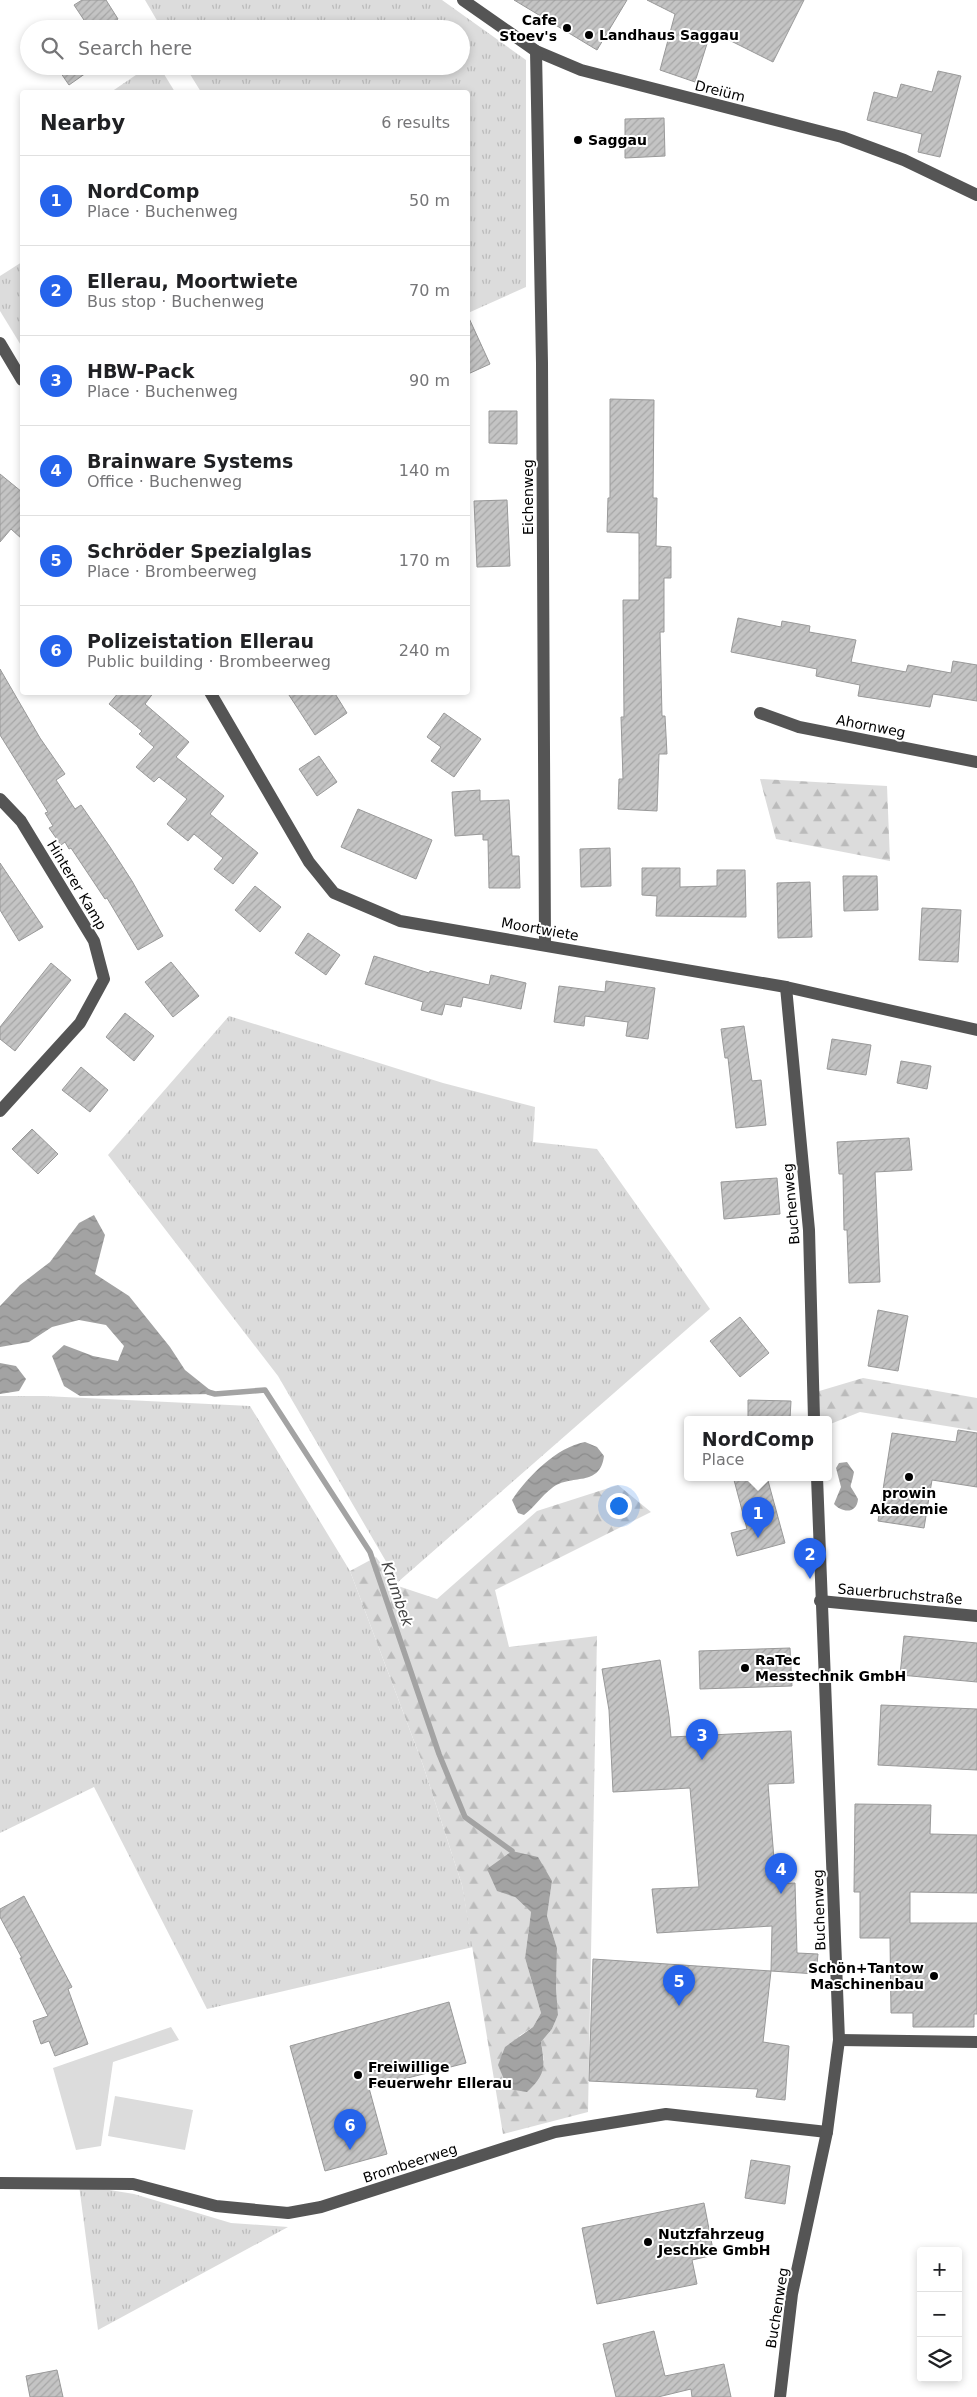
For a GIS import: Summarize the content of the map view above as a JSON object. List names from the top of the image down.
{
  "streets": {
    "street": [
      "Dreiüm",
      "Eichenweg",
      "Ahornweg",
      "Hinterer Kamp",
      "Moortwiete",
      "Buchenweg",
      "Sauerbruchstraße",
      "Brombeerweg"
    ]
  },
  "crossings": [
    ["Dreiüm", "Eichenweg"],
    ["Eichenweg", "Moortwiete"],
    ["Moortwiete", "Buchenweg"],
    ["Buchenweg", "Sauerbruchstraße"],
    ["Buchenweg", "Brombeerweg"]
  ],
  "water": ["Krumbek"],
  "places": [
    "Cafe Stoev's",
    "Landhaus Saggau",
    "Saggau",
    "prowin Akademie",
    "RaTec Messtechnik GmbH",
    "Schön+Tantow Maschinenbau",
    "Freiwillige Feuerwehr Ellerau",
    "Nutzfahrzeug Jeschke GmbH"
  ],
  "page": {
    "search": "Search here",
    "heading": ["Nearby", "6 results"],
    "list": [
      {
        "mark": "1",
        "name": "NordComp",
        "note": "Place · Buchenweg",
        "value": "50 m"
      },
      {
        "mark": "2",
        "name": "Ellerau, Moortwiete",
        "note": "Bus stop · Buchenweg",
        "value": "70 m"
      },
      {
        "mark": "3",
        "name": "HBW-Pack",
        "note": "Place · Buchenweg",
        "value": "90 m"
      },
      {
        "mark": "4",
        "name": "Brainware Systems",
        "note": "Office · Buchenweg",
        "value": "140 m"
      },
      {
        "mark": "5",
        "name": "Schröder Spezialglas",
        "note": "Place · Brombeerweg",
        "value": "170 m"
      },
      {
        "mark": "6",
        "name": "Polizeistation Ellerau",
        "note": "Public building · Brombeerweg",
        "value": "240 m"
      }
    ],
    "popup": ["NordComp", "Place"],
    "pins": [
      "1",
      "2",
      "3",
      "4",
      "5",
      "6"
    ],
    "map_buttons": ["+", "−"]
  }
}
